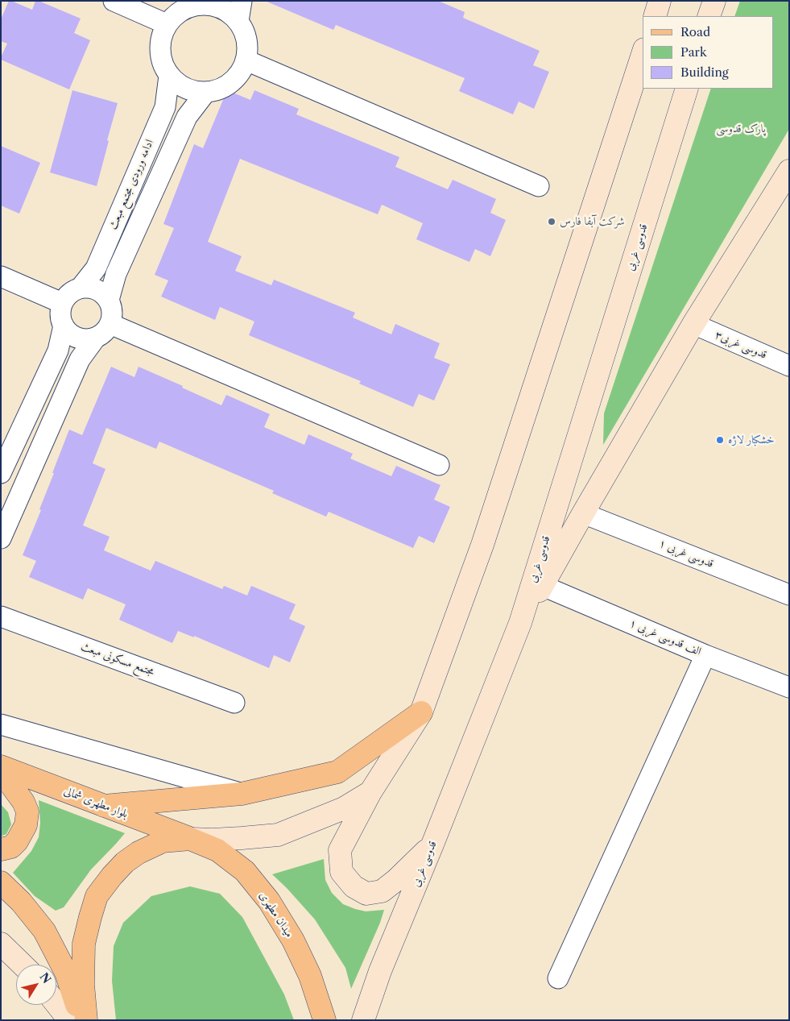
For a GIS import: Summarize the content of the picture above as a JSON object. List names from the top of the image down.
{
  "streets": {
    "main road": ["قدوسی غربی", "بلوار مطهری شمالی", "میدان مطهری"],
    "street": [
      "ادامه ورودی مجتمع مبعث",
      "قدوسی غربی۳",
      "۱ قدوسی غربی",
      "۱ الف قدوسی غربی",
      "مجتمع مسکونی مبعث"
    ]
  },
  "crossings": [
    ["بلوار مطهری شمالی", "میدان مطهری"]
  ],
  "parks": ["پارک قدوسی"],
  "places": ["شرکت آبفا فارس", "خشکبار لاژه"],
  "legend": ["Road", "Park", "Building"],
  "north": "top right"
}
